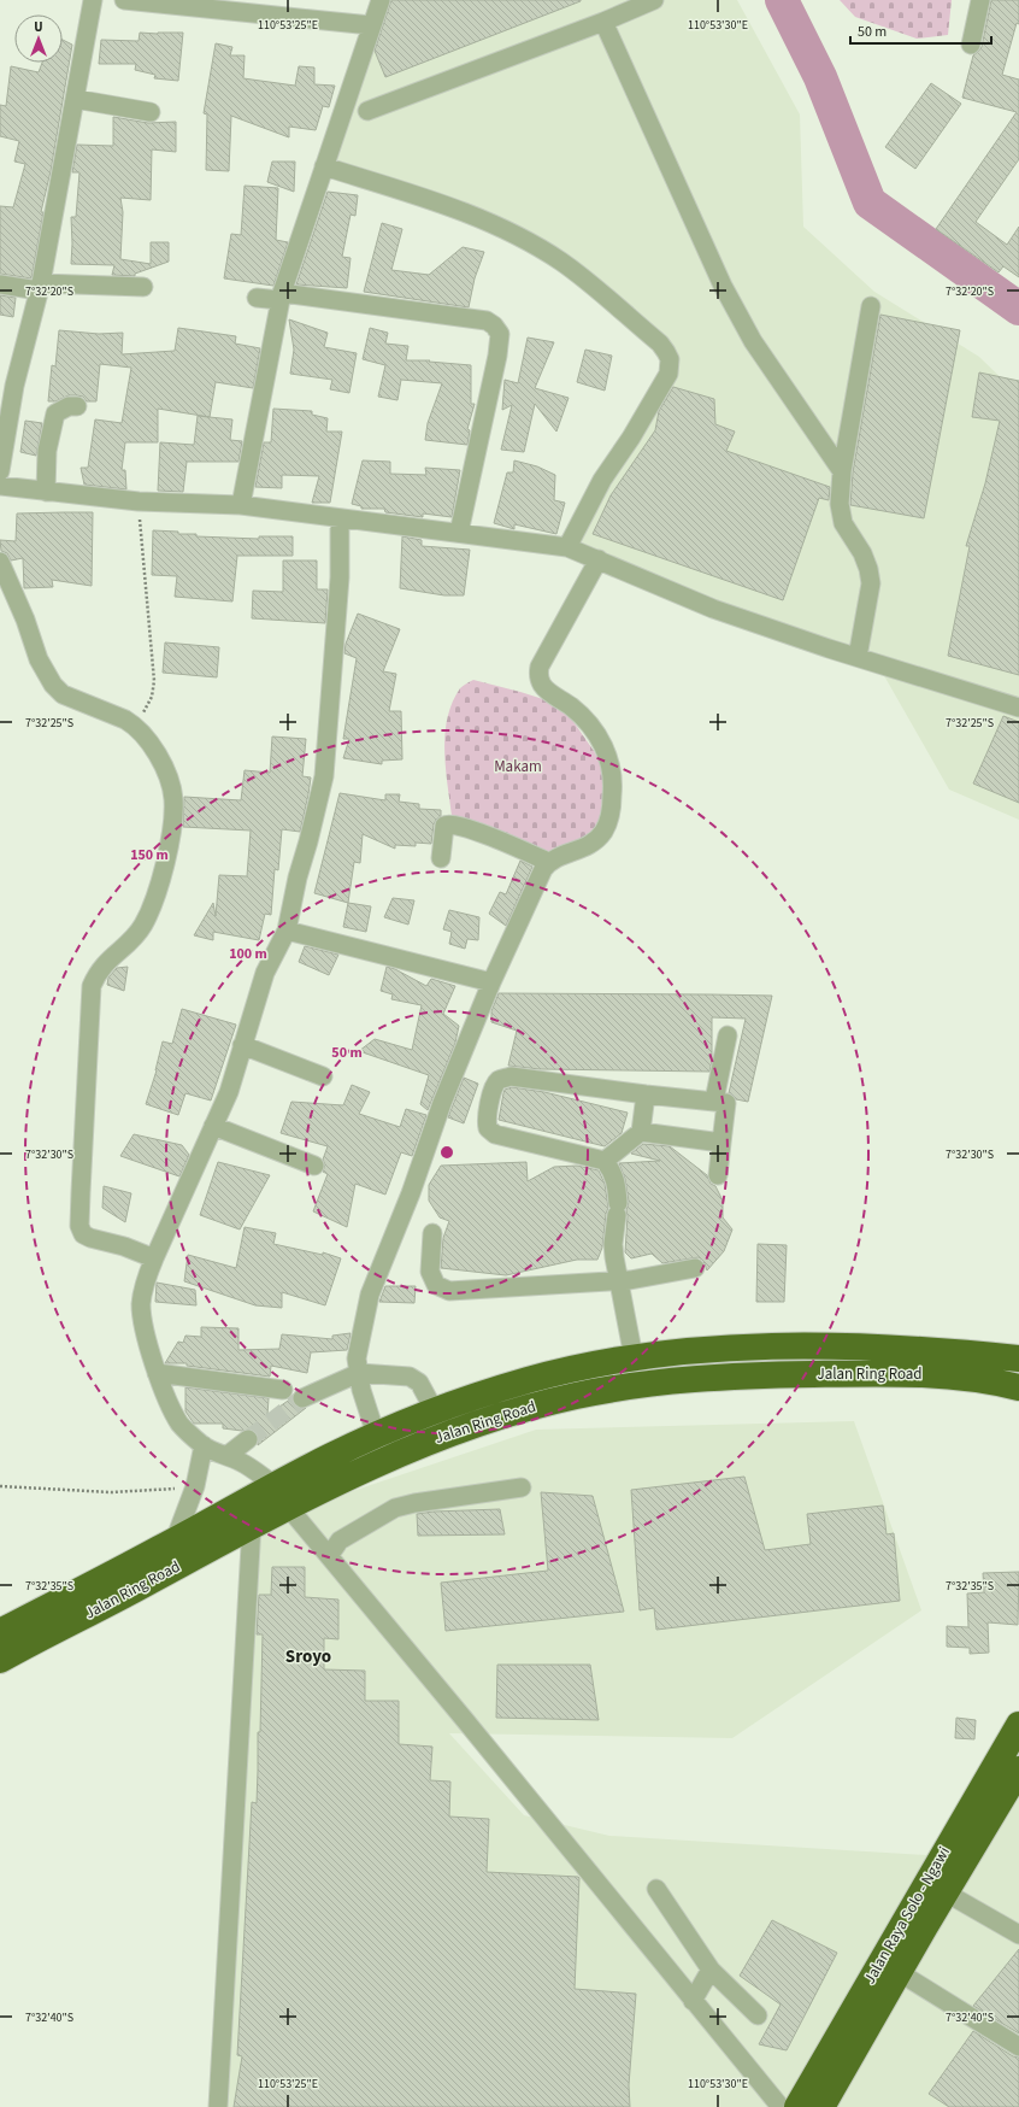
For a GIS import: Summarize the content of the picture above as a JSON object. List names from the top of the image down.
{
  "streets": {
    "highway": ["Jalan Ring Road", "Jalan Raya Solo - Ngawi"]
  },
  "districts": ["Sroyo"],
  "parks": ["Makam"],
  "scale_bar": "50 m",
  "north": "top",
  "coordinates": [
    "110°53'25\"E",
    "110°53'30\"E",
    "7°32'20\"S",
    "7°32'25\"S",
    "7°32'30\"S",
    "7°32'35\"S",
    "7°32'40\"S"
  ],
  "rings": ["150 m", "100 m", "50 m"]
}
